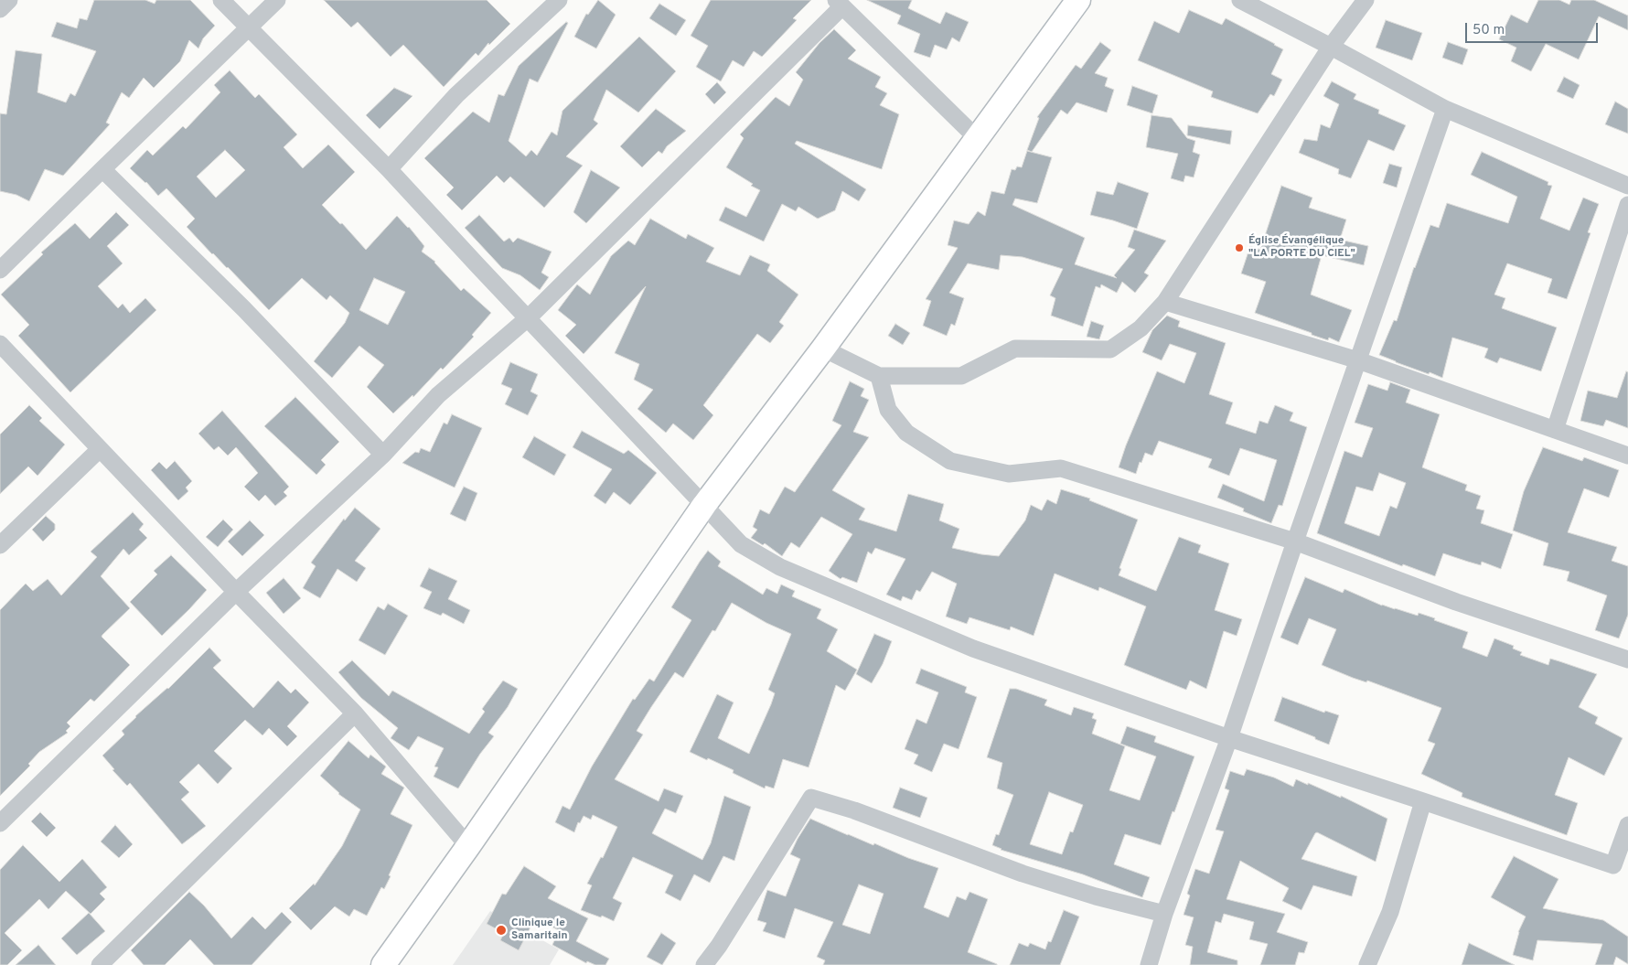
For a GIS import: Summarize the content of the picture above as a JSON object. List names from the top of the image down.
{
  "places": ["Église Évangélique \"LA PORTE DU CIEL\"", "Clinique le Samaritain"],
  "scale_bar": "50 m"
}
